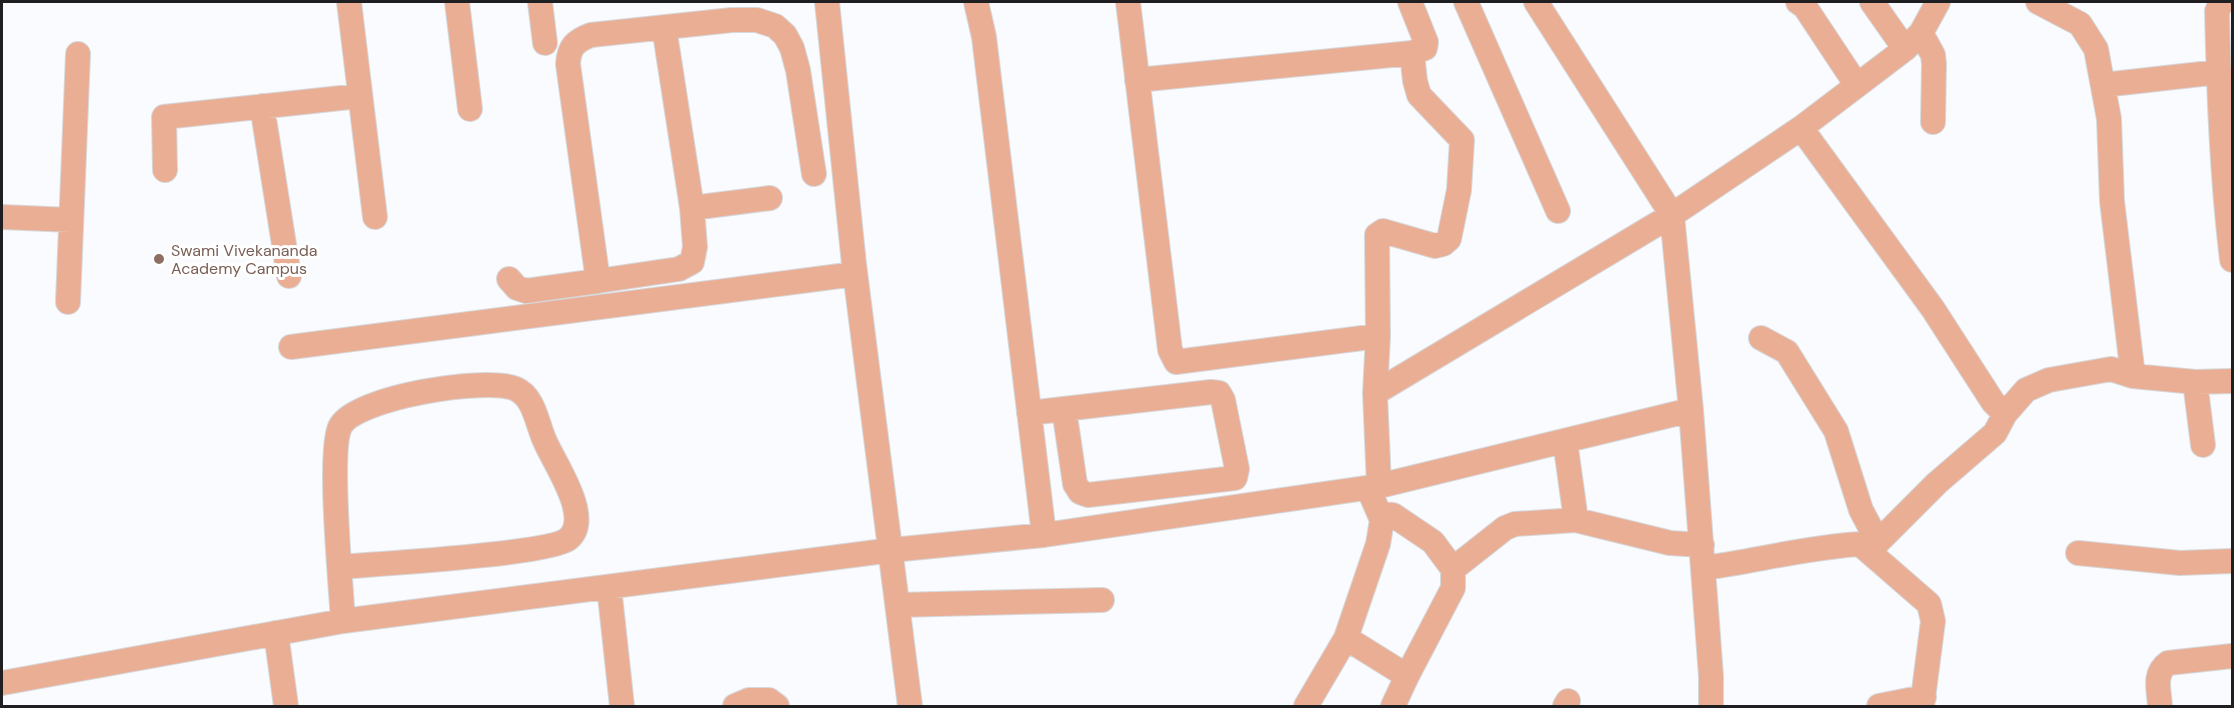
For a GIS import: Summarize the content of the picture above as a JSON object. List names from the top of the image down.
{
  "places": ["Swami Vivekananda Academy Campus"]
}
